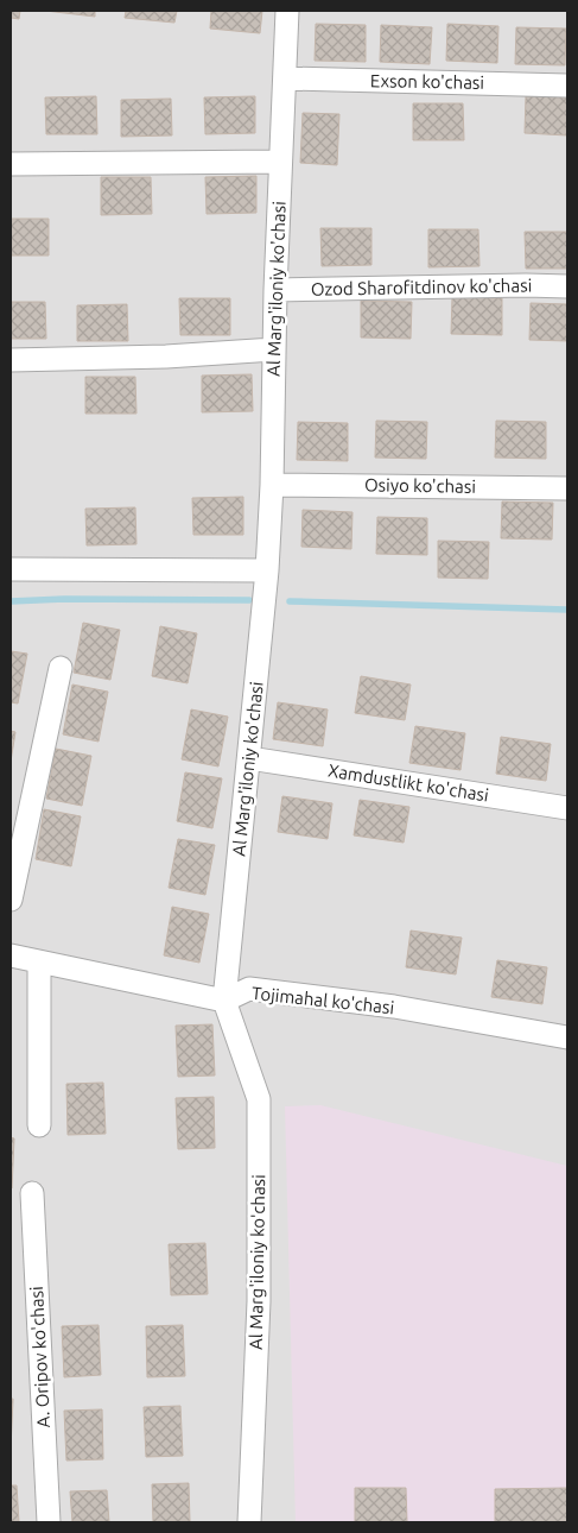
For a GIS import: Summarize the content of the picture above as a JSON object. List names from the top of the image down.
{
  "streets": {
    "street": [
      "Exson ko'chasi",
      "Ozod Sharofitdinov ko'chasi",
      "Al Marg'iloniy ko'chasi",
      "Osiyo ko'chasi",
      "Xamdustlikt ko'chasi",
      "Tojimahal ko'chasi",
      "A. Oripov ko'chasi"
    ]
  },
  "crossings": [
    ["Exson ko'chasi", "Al Marg'iloniy ko'chasi"],
    ["Ozod Sharofitdinov ko'chasi", "Al Marg'iloniy ko'chasi"],
    ["Al Marg'iloniy ko'chasi", "Osiyo ko'chasi"],
    ["Al Marg'iloniy ko'chasi", "Xamdustlikt ko'chasi"],
    ["Al Marg'iloniy ko'chasi", "Tojimahal ko'chasi"]
  ]
}
